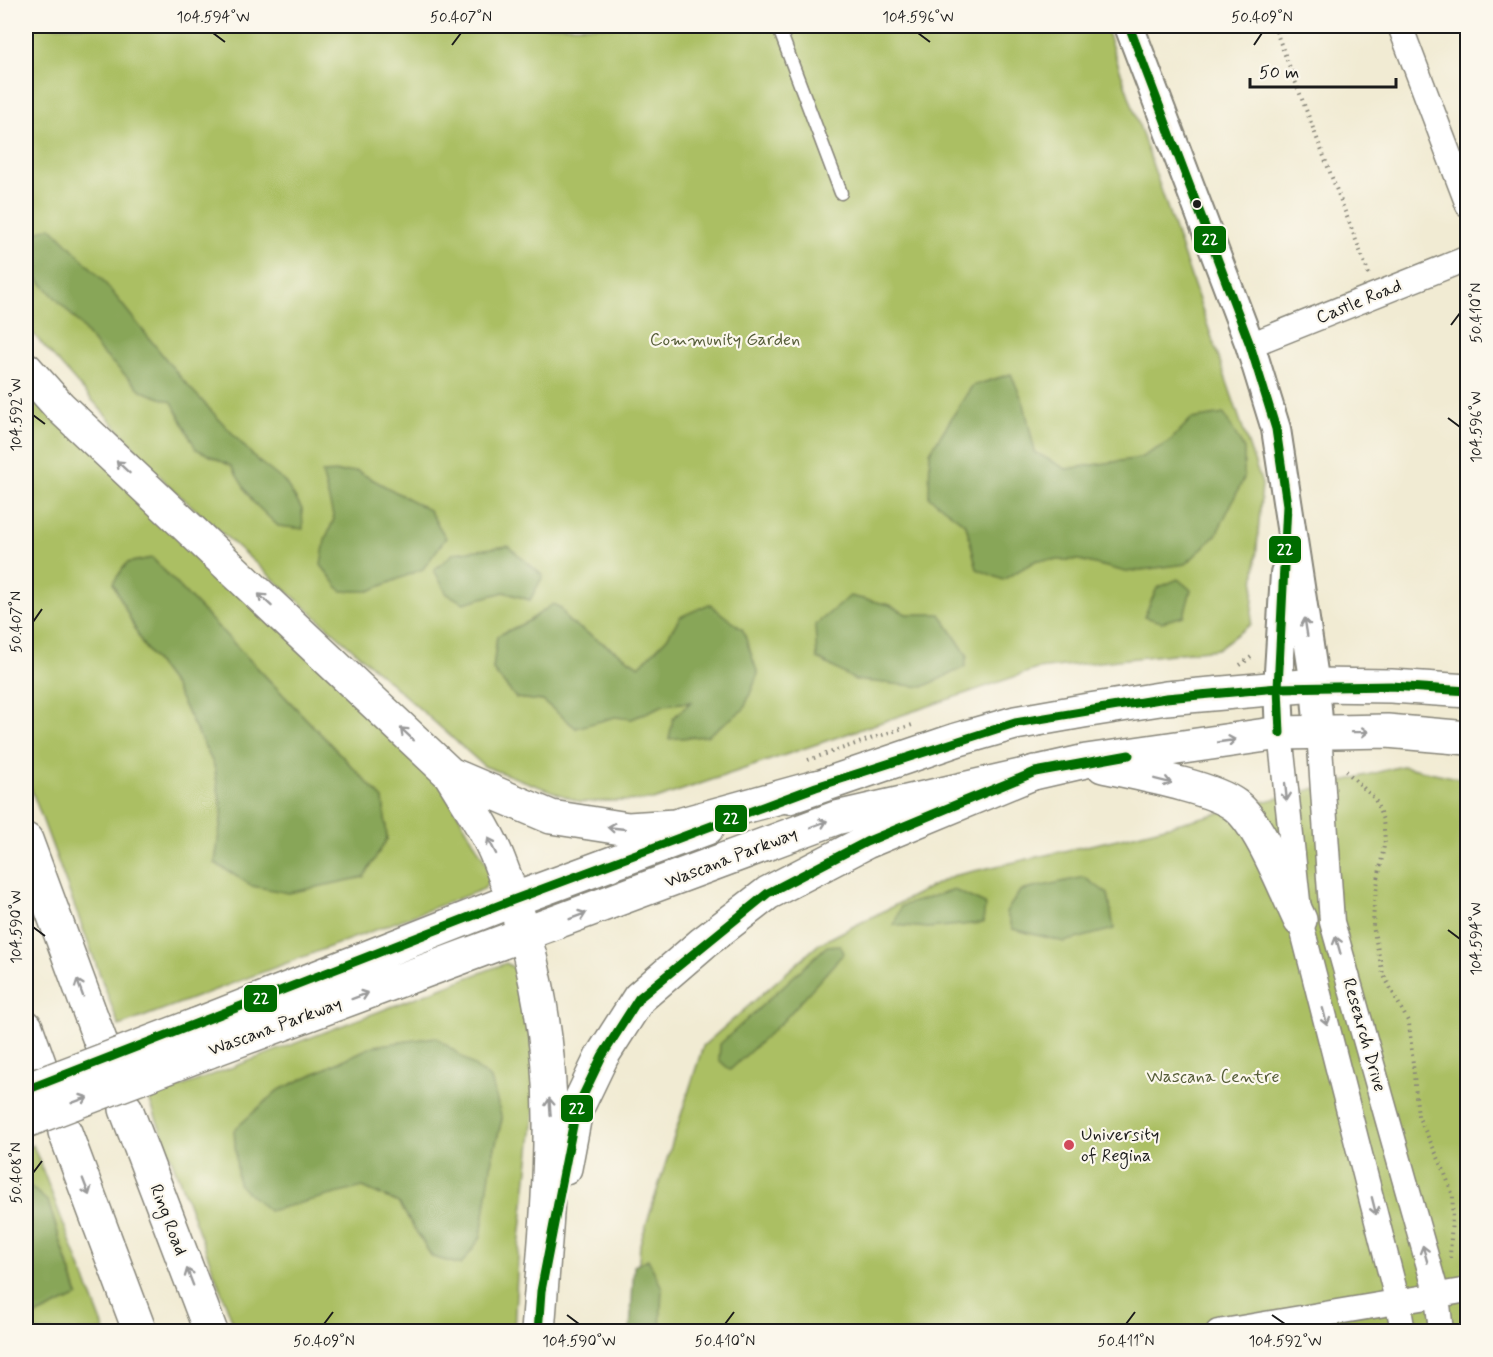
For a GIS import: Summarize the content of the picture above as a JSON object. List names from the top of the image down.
{
  "streets": {
    "main road": ["Wascana Parkway", "Ring Road"],
    "street": ["Castle Road", "Research Drive"]
  },
  "crossings": [
    ["Wascana Parkway", "Research Drive"]
  ],
  "parks": ["Community Garden", "Wascana Centre"],
  "places": ["University of Regina"],
  "lines": ["transit line 22"],
  "scale_bar": "50 m",
  "coordinates": [
    "104.594°W",
    "50.407°N",
    "104.596°W",
    "50.409°N",
    "50.410°N",
    "104.592°W",
    "104.590°W",
    "50.408°N",
    "50.411°N"
  ]
}
